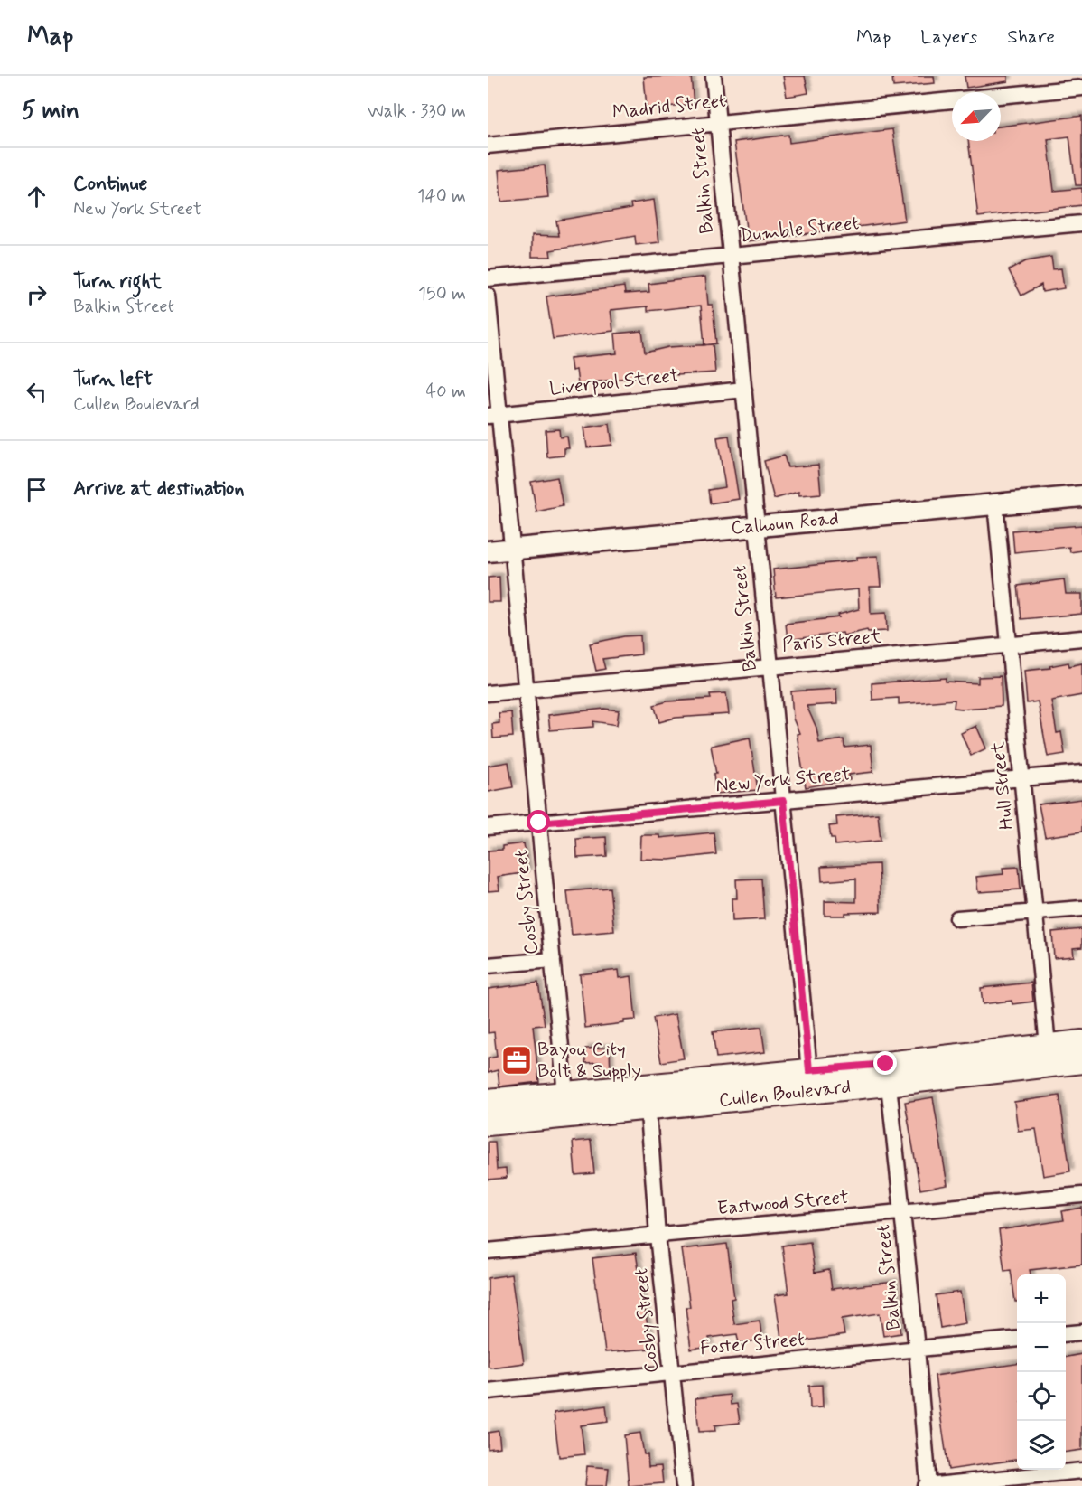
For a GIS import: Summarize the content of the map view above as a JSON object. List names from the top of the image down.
{
  "streets": {
    "main road": ["Cullen Boulevard"],
    "street": [
      "Madrid Street",
      "Balkin Street",
      "Dumble Street",
      "Liverpool Street",
      "Calhoun Road",
      "Paris Street",
      "New York Street",
      "Hull Street",
      "Cosby Street",
      "Eastwood Street",
      "Foster Street"
    ]
  },
  "crossings": [
    ["Madrid Street", "Balkin Street"],
    ["Balkin Street", "Dumble Street"],
    ["Balkin Street", "Liverpool Street"],
    ["Balkin Street", "Calhoun Road"],
    ["Balkin Street", "Paris Street"],
    ["Balkin Street", "New York Street"],
    ["Balkin Street", "Cullen Boulevard"],
    ["Balkin Street", "Eastwood Street"],
    ["Balkin Street", "Foster Street"],
    ["Liverpool Street", "Cosby Street"],
    ["Calhoun Road", "Hull Street"],
    ["Calhoun Road", "Cosby Street"],
    ["Paris Street", "Hull Street"],
    ["Paris Street", "Cosby Street"],
    ["New York Street", "Hull Street"],
    ["New York Street", "Cosby Street"],
    ["Hull Street", "Cullen Boulevard"],
    ["Cosby Street", "Cullen Boulevard"],
    ["Cosby Street", "Eastwood Street"],
    ["Cosby Street", "Foster Street"]
  ],
  "places": {
    "office": ["Bayou City Bolt & Supply"]
  },
  "north": "bottom left",
  "page": {
    "header": "Map",
    "nav": ["Map", "Layers", "Share"],
    "heading": ["5 min", "Walk · 330 m"],
    "list": [
      ["Continue", "New York Street", "140 m"],
      ["Turn right", "Balkin Street", "150 m"],
      ["Turn left", "Cullen Boulevard", "40 m"],
      "Arrive at destination"
    ],
    "map_buttons": ["+", "−"]
  }
}
